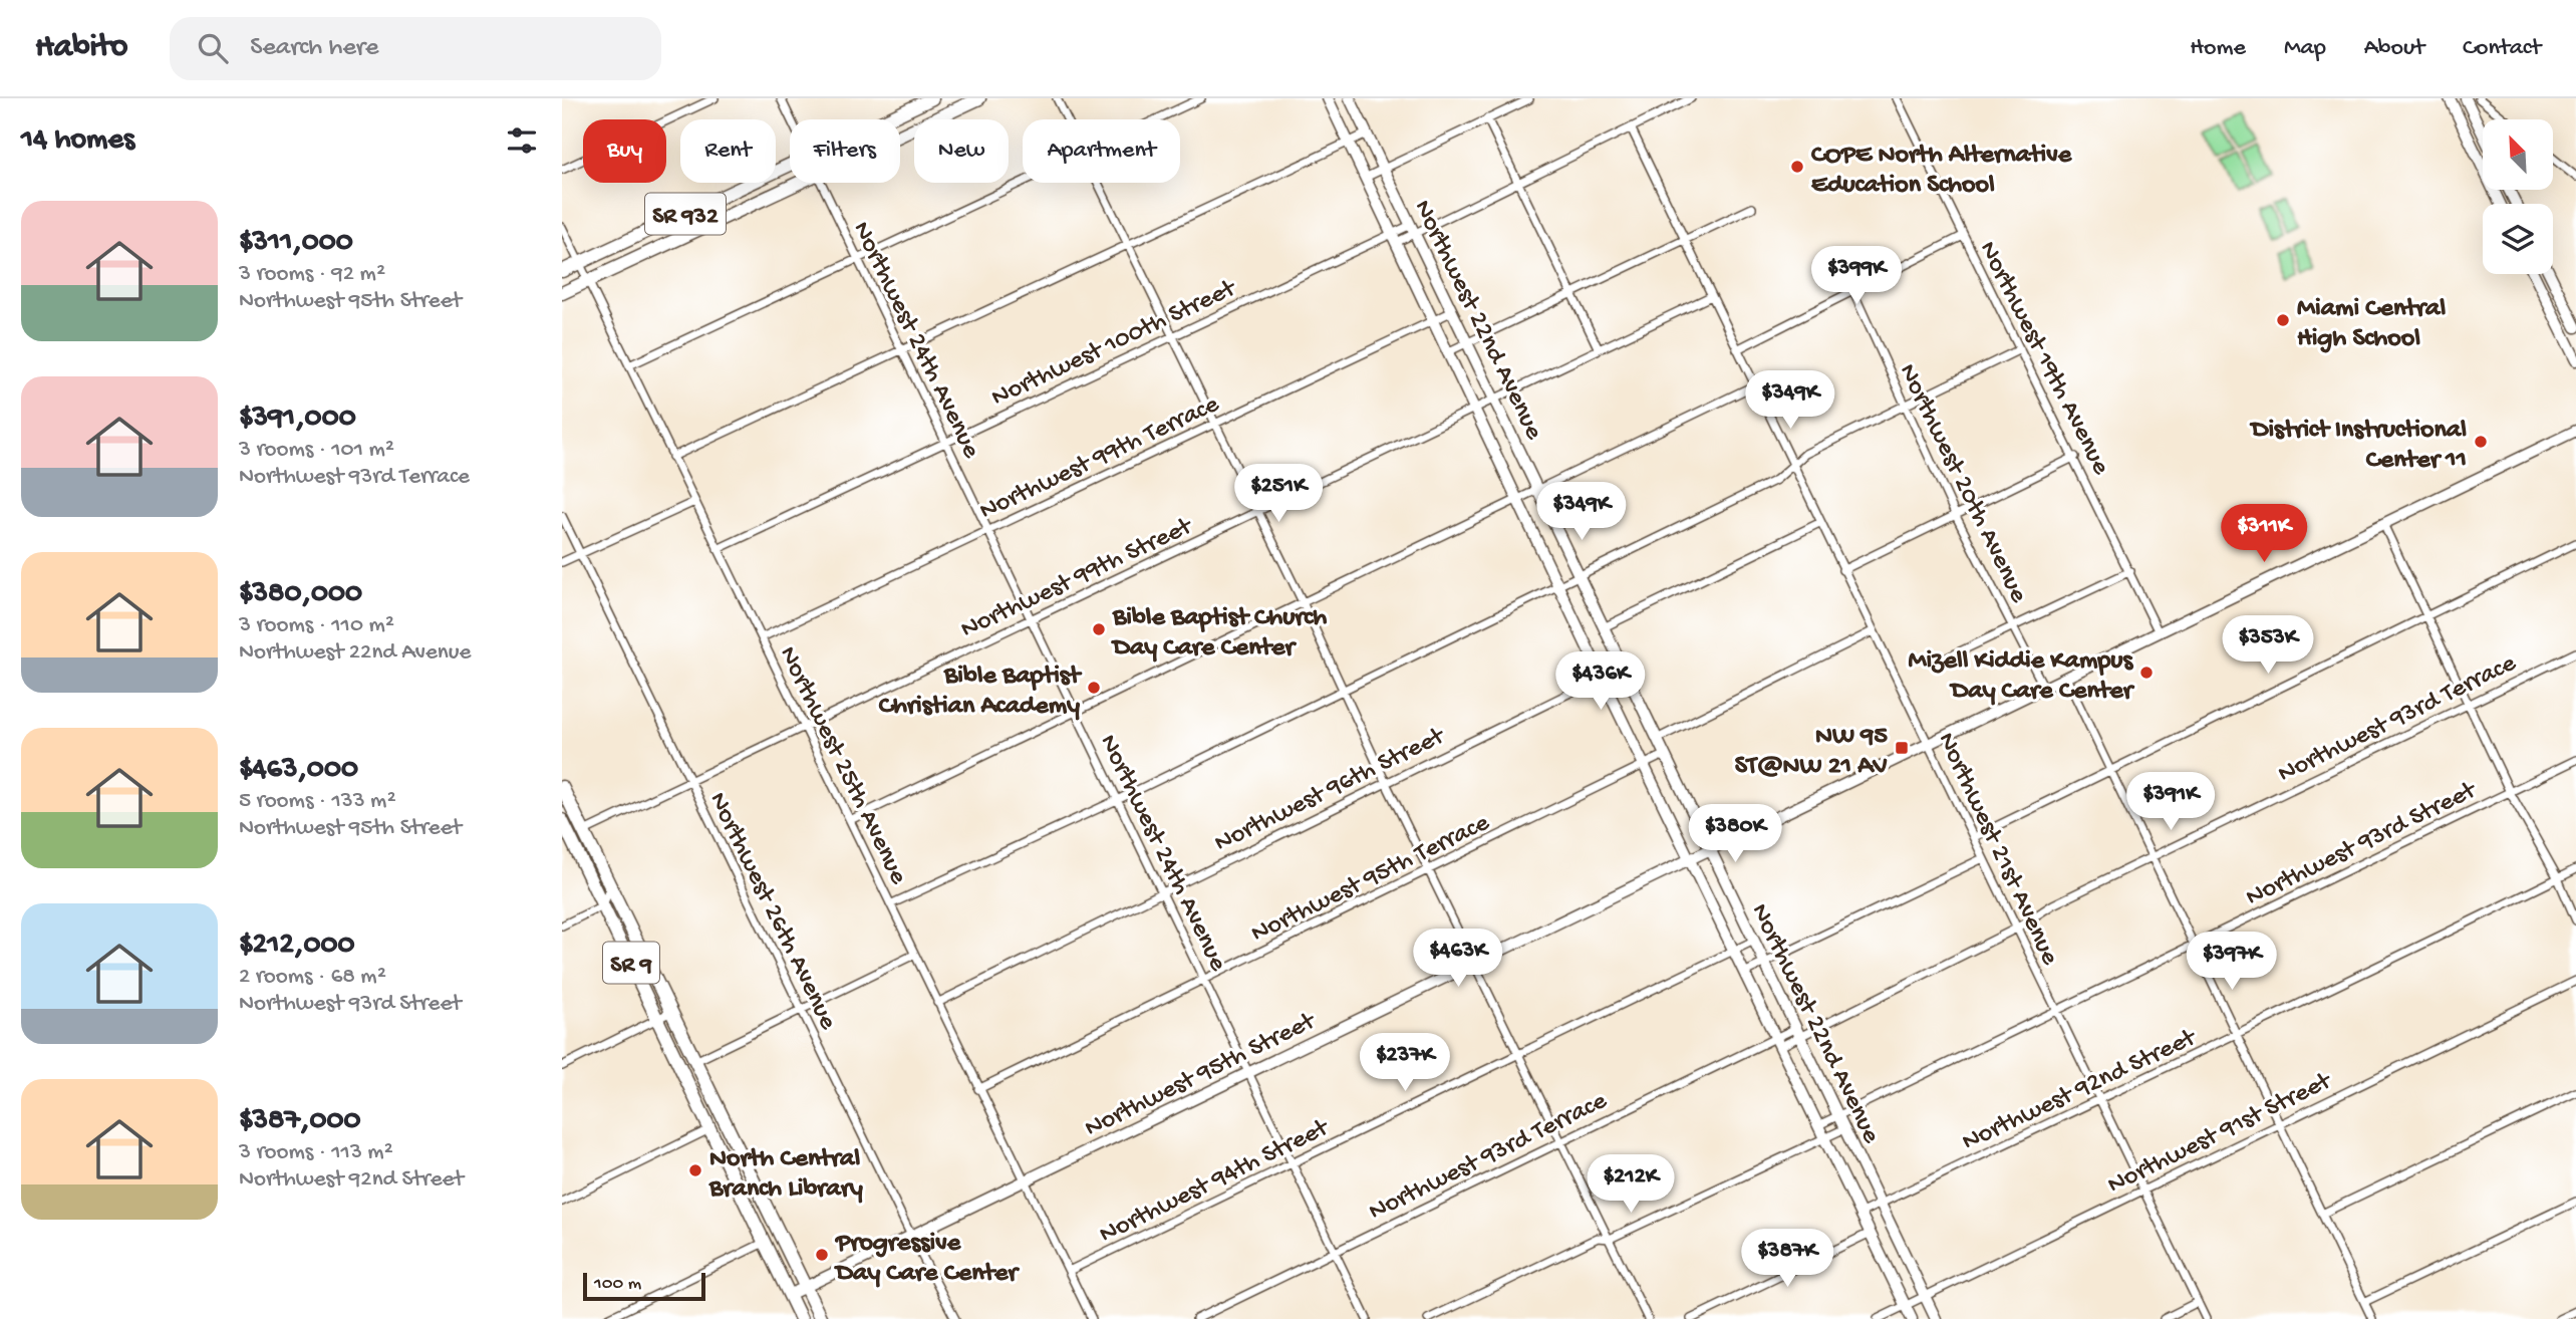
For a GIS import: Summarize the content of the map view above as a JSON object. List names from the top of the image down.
{
  "streets": {
    "main road": [
      "SR 932",
      "Northwest 22nd Avenue",
      "SR 9",
      "Northwest 95th Street"
    ],
    "street": [
      "Northwest 24th Avenue",
      "Northwest 100th Street",
      "Northwest 19th Avenue",
      "Northwest 99th Terrace",
      "Northwest 20th Avenue",
      "Northwest 99th Street",
      "Northwest 93rd Terrace",
      "Northwest 25th Avenue",
      "Northwest 96th Street",
      "Northwest 93rd Street",
      "Northwest 21st Avenue",
      "Northwest 95th Terrace",
      "Northwest 26th Avenue",
      "Northwest 92nd Street",
      "Northwest 91st Street",
      "Northwest 94th Street"
    ]
  },
  "crossings": [
    ["SR 932", "Northwest 25th Avenue"],
    ["Northwest 22nd Avenue", "Northwest 100th Street"],
    ["Northwest 22nd Avenue", "Northwest 99th Terrace"],
    ["Northwest 22nd Avenue", "Northwest 99th Street"],
    ["Northwest 22nd Avenue", "Northwest 93rd Terrace"],
    ["Northwest 22nd Avenue", "Northwest 96th Street"],
    ["Northwest 22nd Avenue", "Northwest 93rd Street"],
    ["Northwest 22nd Avenue", "Northwest 95th Terrace"],
    ["Northwest 22nd Avenue", "Northwest 95th Street"],
    ["Northwest 22nd Avenue", "Northwest 92nd Street"],
    ["Northwest 22nd Avenue", "Northwest 91st Street"],
    ["Northwest 22nd Avenue", "Northwest 94th Street"],
    ["Northwest 24th Avenue", "Northwest 100th Street"],
    ["Northwest 24th Avenue", "Northwest 99th Terrace"],
    ["Northwest 24th Avenue", "Northwest 99th Street"],
    ["Northwest 24th Avenue", "Northwest 93rd Terrace"],
    ["Northwest 24th Avenue", "Northwest 96th Street"],
    ["Northwest 24th Avenue", "Northwest 95th Terrace"],
    ["Northwest 24th Avenue", "Northwest 95th Street"],
    ["Northwest 24th Avenue", "Northwest 94th Street"],
    ["Northwest 100th Street", "Northwest 25th Avenue"],
    ["Northwest 100th Street", "Northwest 21st Avenue"],
    ["Northwest 19th Avenue", "Northwest 95th Street"],
    ["Northwest 99th Terrace", "Northwest 25th Avenue"],
    ["Northwest 20th Avenue", "Northwest 95th Street"],
    ["Northwest 99th Street", "Northwest 25th Avenue"],
    ["Northwest 99th Street", "Northwest 21st Avenue"],
    ["Northwest 99th Street", "Northwest 26th Avenue"],
    ["Northwest 99th Street", "SR 9"],
    ["Northwest 93rd Terrace", "Northwest 21st Avenue"],
    ["Northwest 25th Avenue", "Northwest 96th Street"],
    ["Northwest 25th Avenue", "Northwest 95th Terrace"],
    ["Northwest 25th Avenue", "Northwest 95th Street"],
    ["Northwest 25th Avenue", "Northwest 94th Street"],
    ["Northwest 93rd Street", "Northwest 21st Avenue"],
    ["Northwest 21st Avenue", "Northwest 95th Street"],
    ["Northwest 21st Avenue", "Northwest 92nd Street"],
    ["Northwest 21st Avenue", "Northwest 91st Street"],
    ["Northwest 26th Avenue", "Northwest 95th Street"],
    ["SR 9", "Northwest 95th Street"]
  ],
  "places": {
    "other": [
      "COPE North Alternative Education School",
      "Miami Central High School",
      "District Instructional Center 11",
      "Bible Baptist Church Day Care Center",
      "Mizell Kiddie Kampus Day Care Center",
      "Bible Baptist Christian Academy",
      "North Central Branch Library",
      "Progressive Day Care Center"
    ],
    "transit": ["NW 95 ST@NW 21 AV"]
  },
  "scale_bar": "100 m",
  "north": "top left",
  "page": {
    "header": "Habito",
    "search": "Search here",
    "nav": [
      "Home",
      "Map",
      "About",
      "Contact"
    ],
    "heading": "14 homes",
    "chip": [
      "Buy",
      "Rent",
      "Filters",
      "New",
      "Apartment"
    ],
    "list": [
      {
        "name": "$311,000",
        "note": "3 rooms · 92 m² · Northwest 95th Street"
      },
      {
        "name": "$391,000",
        "note": "3 rooms · 101 m² · Northwest 93rd Terrace"
      },
      {
        "name": "$380,000",
        "note": "3 rooms · 110 m² · Northwest 22nd Avenue"
      },
      {
        "name": "$463,000",
        "note": "5 rooms · 133 m² · Northwest 95th Street"
      },
      {
        "name": "$212,000",
        "note": "2 rooms · 68 m² · Northwest 93rd Street"
      },
      {
        "name": "$387,000",
        "note": "3 rooms · 113 m² · Northwest 92nd Street"
      }
    ],
    "price": [
      "$399K",
      "$349K",
      "$251K",
      "$349K",
      "$311K",
      "$353K",
      "$436K",
      "$391K",
      "$380K",
      "$463K",
      "$397K",
      "$237K",
      "$212K",
      "$387K"
    ],
    "scale": "100 m"
  }
}
